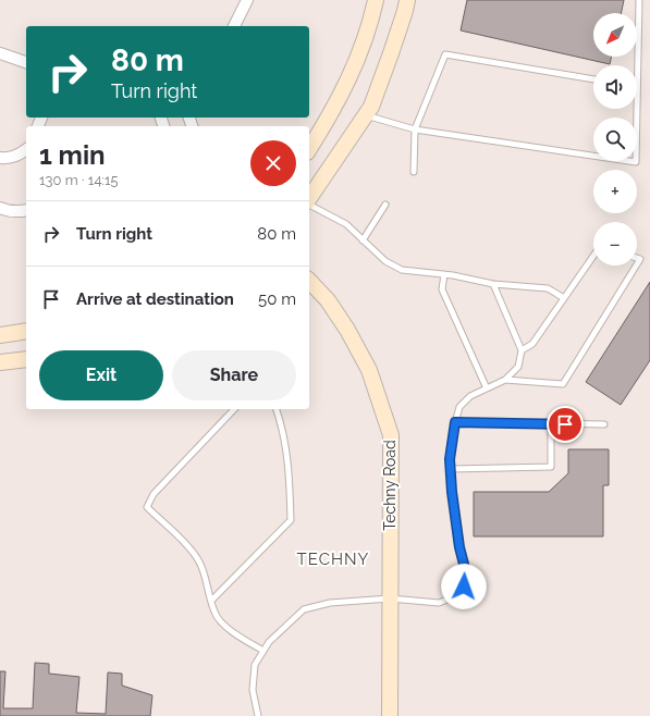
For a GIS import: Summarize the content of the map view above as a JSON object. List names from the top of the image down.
{
  "streets": {
    "main road": ["Techny Road"]
  },
  "districts": ["TECHNY"],
  "north": "bottom left",
  "page": {
    "map_buttons": ["+", "−"],
    "turn": ["80 m", "Turn right"],
    "heading": ["1 min", "130 m · 14:15"],
    "list": [
      {
        "name": "Turn right",
        "value": "80 m"
      },
      {
        "name": "Arrive at destination",
        "value": "50 m"
      }
    ],
    "buttons": ["Exit", "Share"]
  }
}
